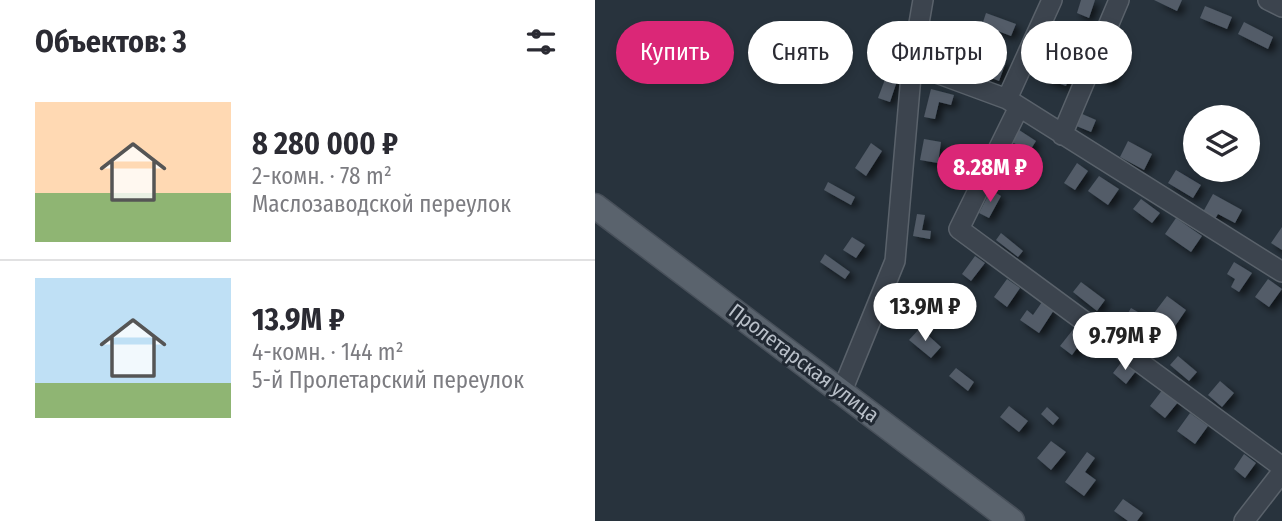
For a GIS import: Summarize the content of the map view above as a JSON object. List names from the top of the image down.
{
  "streets": {
    "main road": ["Пролетарская улица"]
  },
  "page": {
    "heading": "Объектов: 3",
    "chip": [
      "Купить",
      "Снять",
      "Фильтры",
      "Новое"
    ],
    "list": [
      {
        "name": "8 280 000 ₽",
        "note": "2-комн. · 78 m² · Маслозаводской переулок"
      },
      {
        "name": "13.9M ₽",
        "note": "4-комн. · 144 m² · 5-й Пролетарский переулок"
      }
    ],
    "price": ["8.28M ₽", "13.9M ₽", "9.79M ₽"]
  }
}
